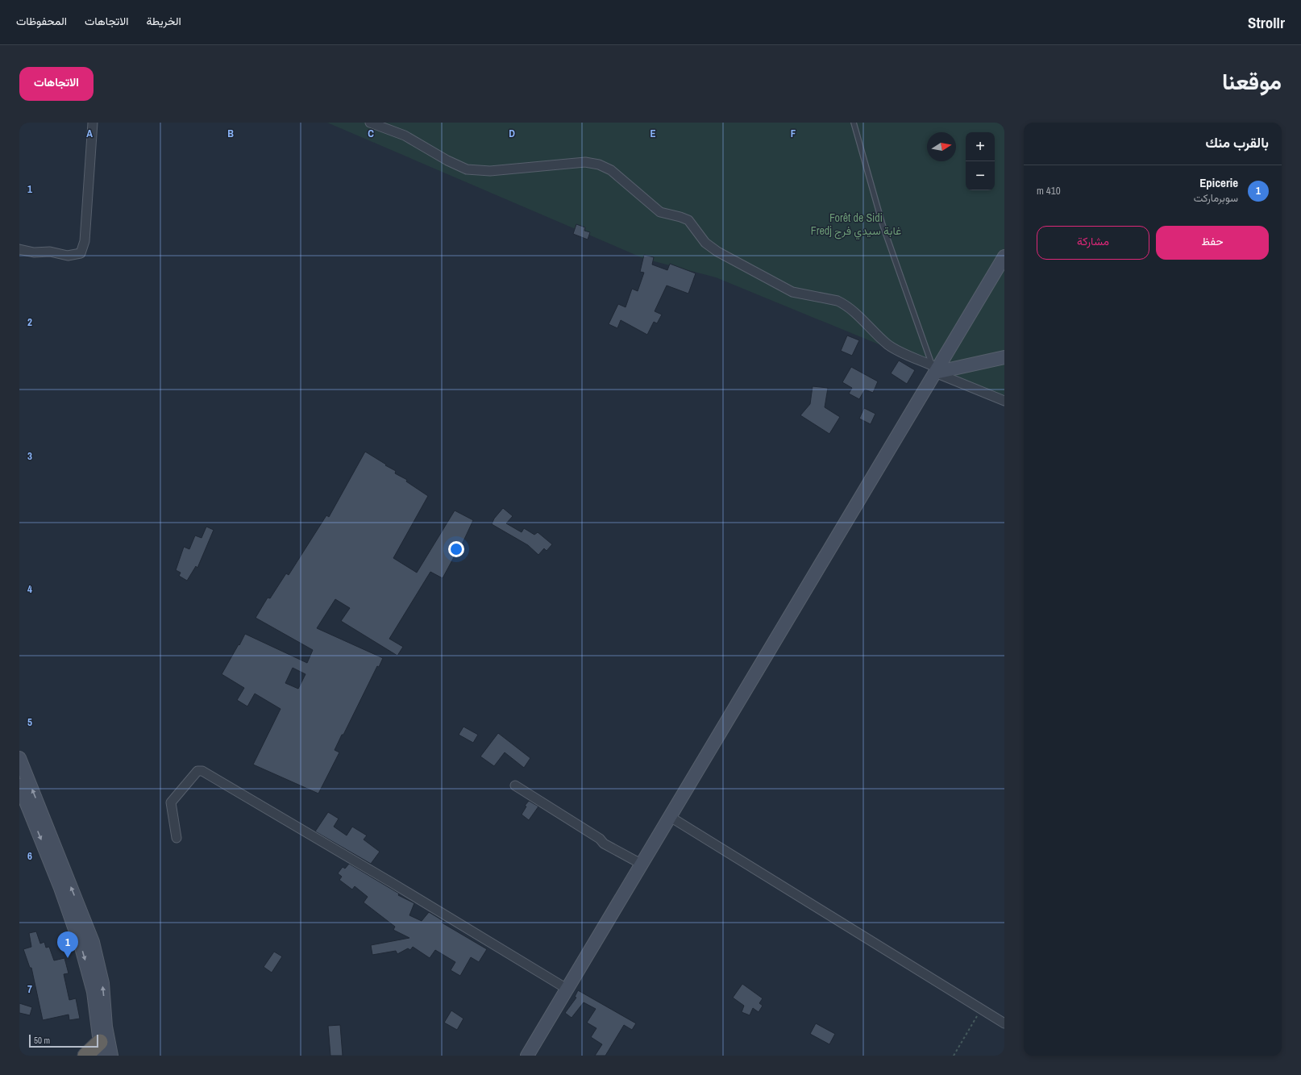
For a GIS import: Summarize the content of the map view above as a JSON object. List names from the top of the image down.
{
  "parks": ["Forêt de Sidi Fredj غابة سيدي فرج"],
  "scale_bar": "50 m",
  "north": "right",
  "page": {
    "header": "Strollr",
    "nav": ["الخريطة", "الاتجاهات", "المحفوظات"],
    "title": "موقعنا",
    "buttons": [
      "الاتجاهات",
      ["حفظ", "مشاركة"]
    ],
    "heading": "بالقرب منك",
    "map_buttons": ["+", "−"],
    "list": [
      {
        "mark": "1",
        "name": "Epicerie",
        "note": "سوبرماركت",
        "value": "410 m"
      }
    ],
    "pins": "1",
    "scale": "50 m"
  },
  "grid": {
    "columns": [
      "A",
      "B",
      "C",
      "D",
      "E",
      "F"
    ],
    "rows": [
      "1",
      "2",
      "3",
      "4",
      "5",
      "6",
      "7"
    ]
  }
}
